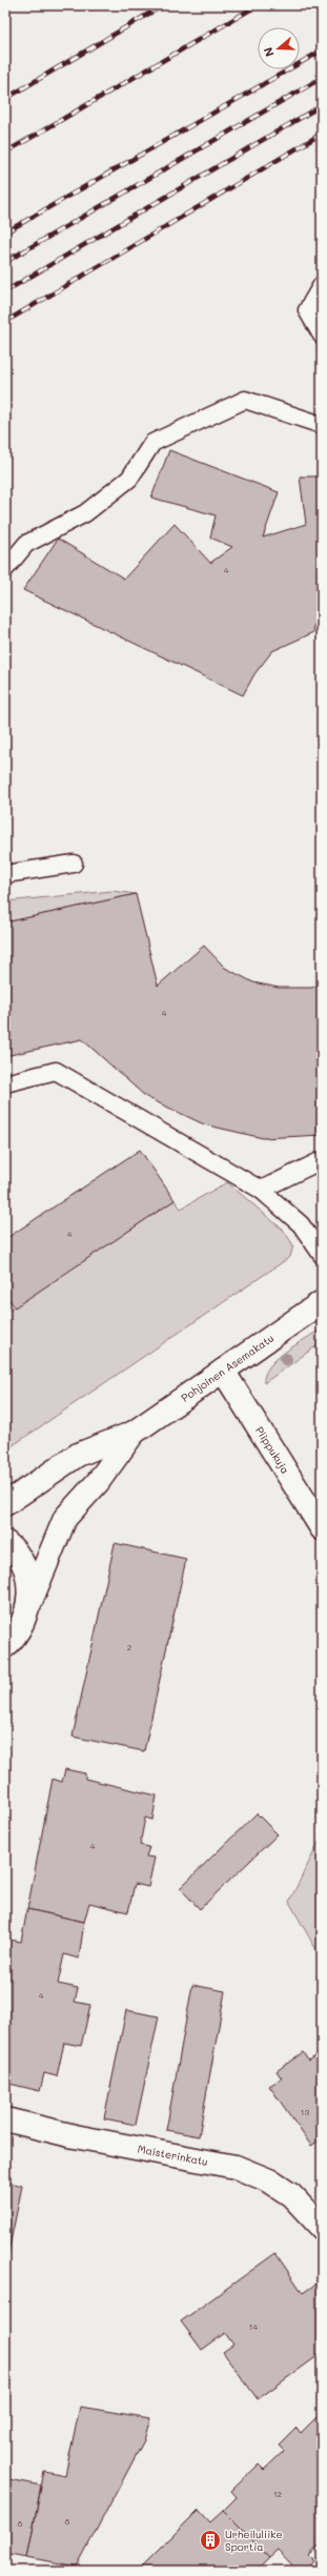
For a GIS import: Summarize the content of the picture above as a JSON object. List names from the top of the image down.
{
  "streets": {
    "street": ["Pohjoinen Asemakatu", "Piippukuja", "Maisterinkatu"]
  },
  "crossings": [
    ["Pohjoinen Asemakatu", "Piippukuja"]
  ],
  "places": {
    "building": ["Urheiluliike Sportia"]
  },
  "house_numbers": [
    "4",
    "4",
    "4",
    "2",
    "4",
    "4",
    "13",
    "14",
    "12",
    "8",
    "8"
  ],
  "north": "left"
}
